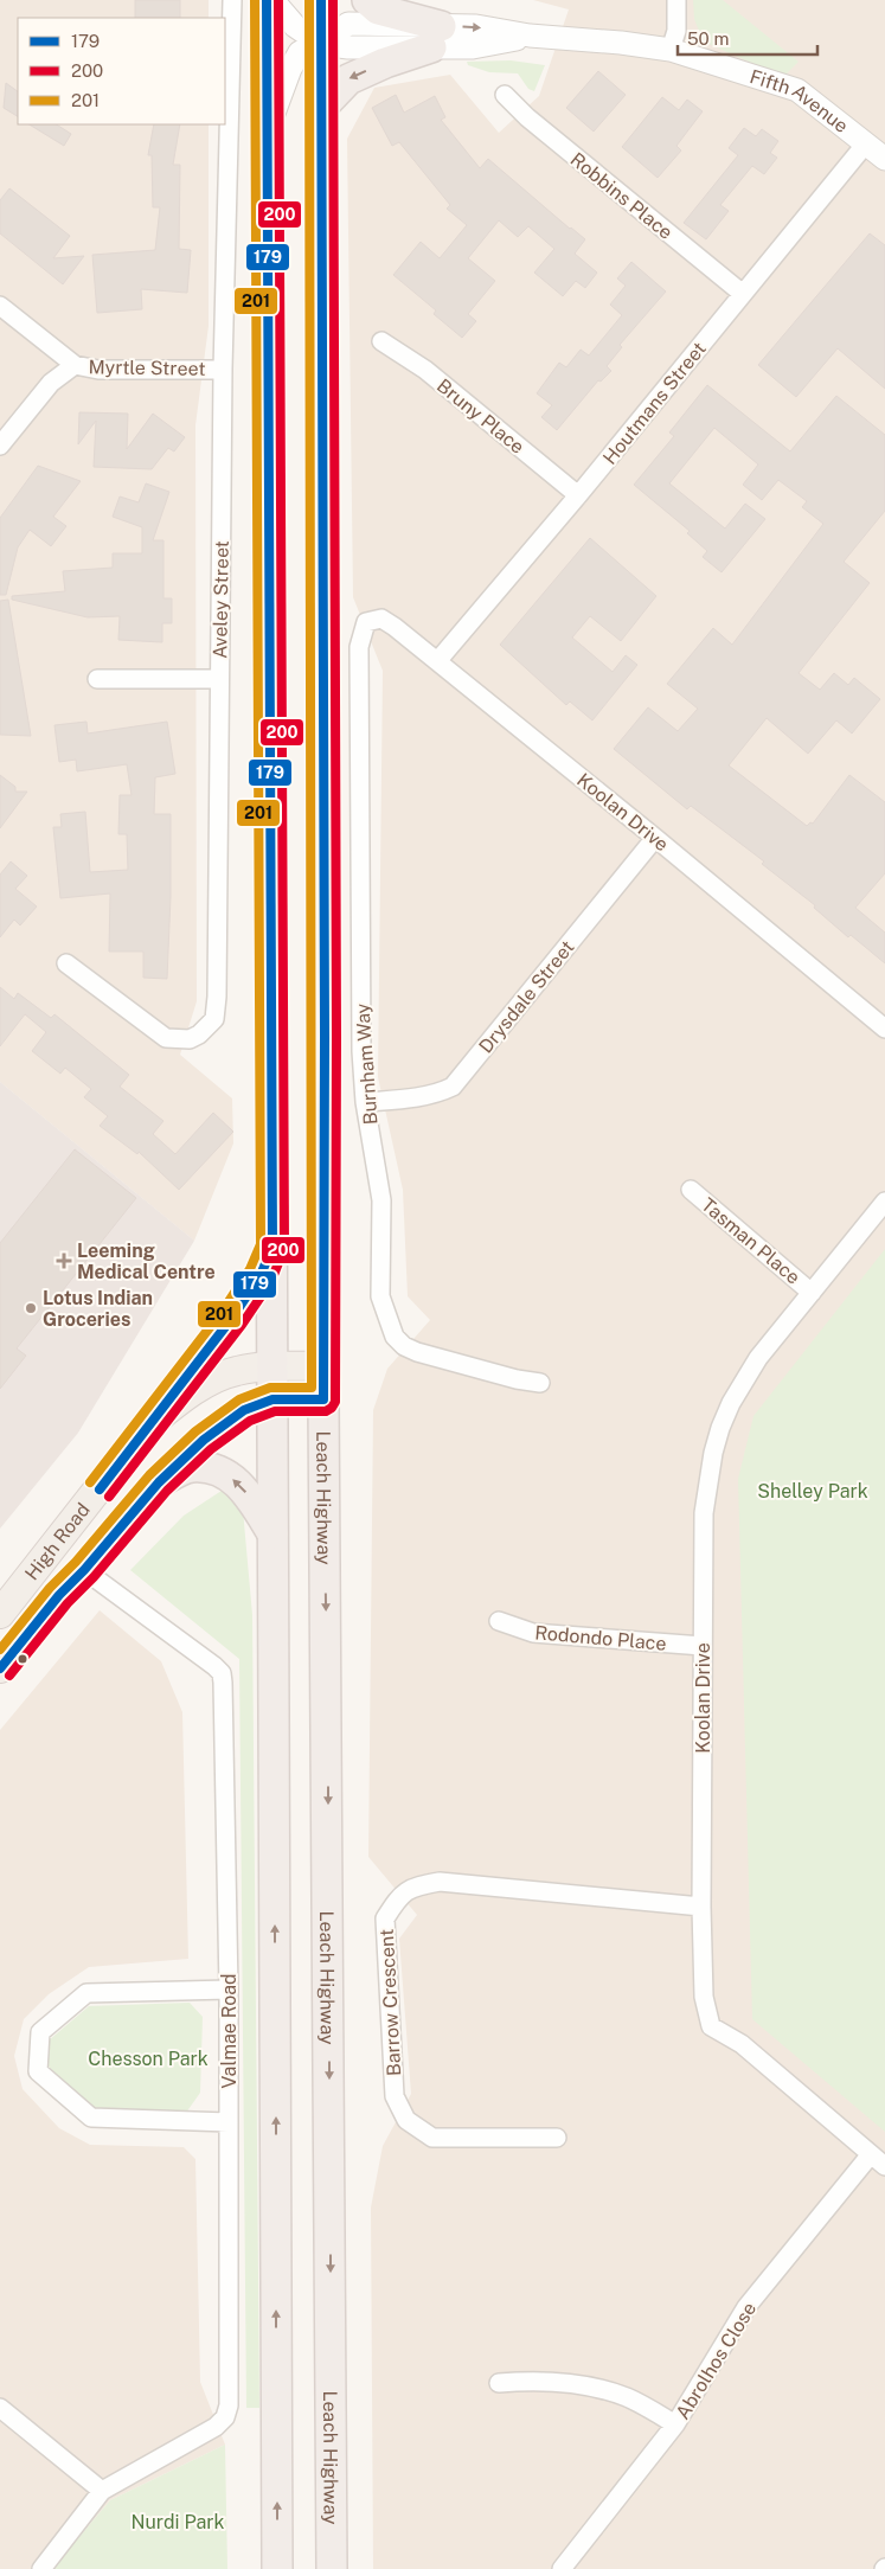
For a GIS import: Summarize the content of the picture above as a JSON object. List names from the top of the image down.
{
  "streets": {
    "highway": ["Leach Highway"],
    "main road": ["High Road"],
    "street": [
      "Fifth Avenue",
      "Robbins Place",
      "Myrtle Street",
      "Houtmans Street",
      "Bruny Place",
      "Aveley Street",
      "Koolan Drive",
      "Drysdale Street",
      "Burnham Way",
      "Tasman Place",
      "Rodondo Place",
      "Barrow Crescent",
      "Valmae Road",
      "Abrolhos Close"
    ]
  },
  "crossings": [
    ["Fifth Avenue", "Houtmans Street"],
    ["Fifth Avenue", "Leach Highway"],
    ["Robbins Place", "Houtmans Street"],
    ["Myrtle Street", "Aveley Street"],
    ["Houtmans Street", "Bruny Place"],
    ["Houtmans Street", "Koolan Drive"],
    ["Koolan Drive", "Drysdale Street"],
    ["Koolan Drive", "Burnham Way"],
    ["Koolan Drive", "Tasman Place"],
    ["Koolan Drive", "Rodondo Place"],
    ["Koolan Drive", "Barrow Crescent"],
    ["Koolan Drive", "Abrolhos Close"],
    ["Drysdale Street", "Burnham Way"],
    ["Leach Highway", "High Road"],
    ["High Road", "Valmae Road"]
  ],
  "parks": ["Shelley Park", "Chesson Park", "Nurdi Park"],
  "places": {
    "health": ["Leeming Medical Centre"],
    "other": ["Lotus Indian Groceries"]
  },
  "lines": ["transit line 179", "transit line 200", "transit line 201"],
  "legend": ["179", "200", "201"],
  "scale_bar": "50 m"
}
